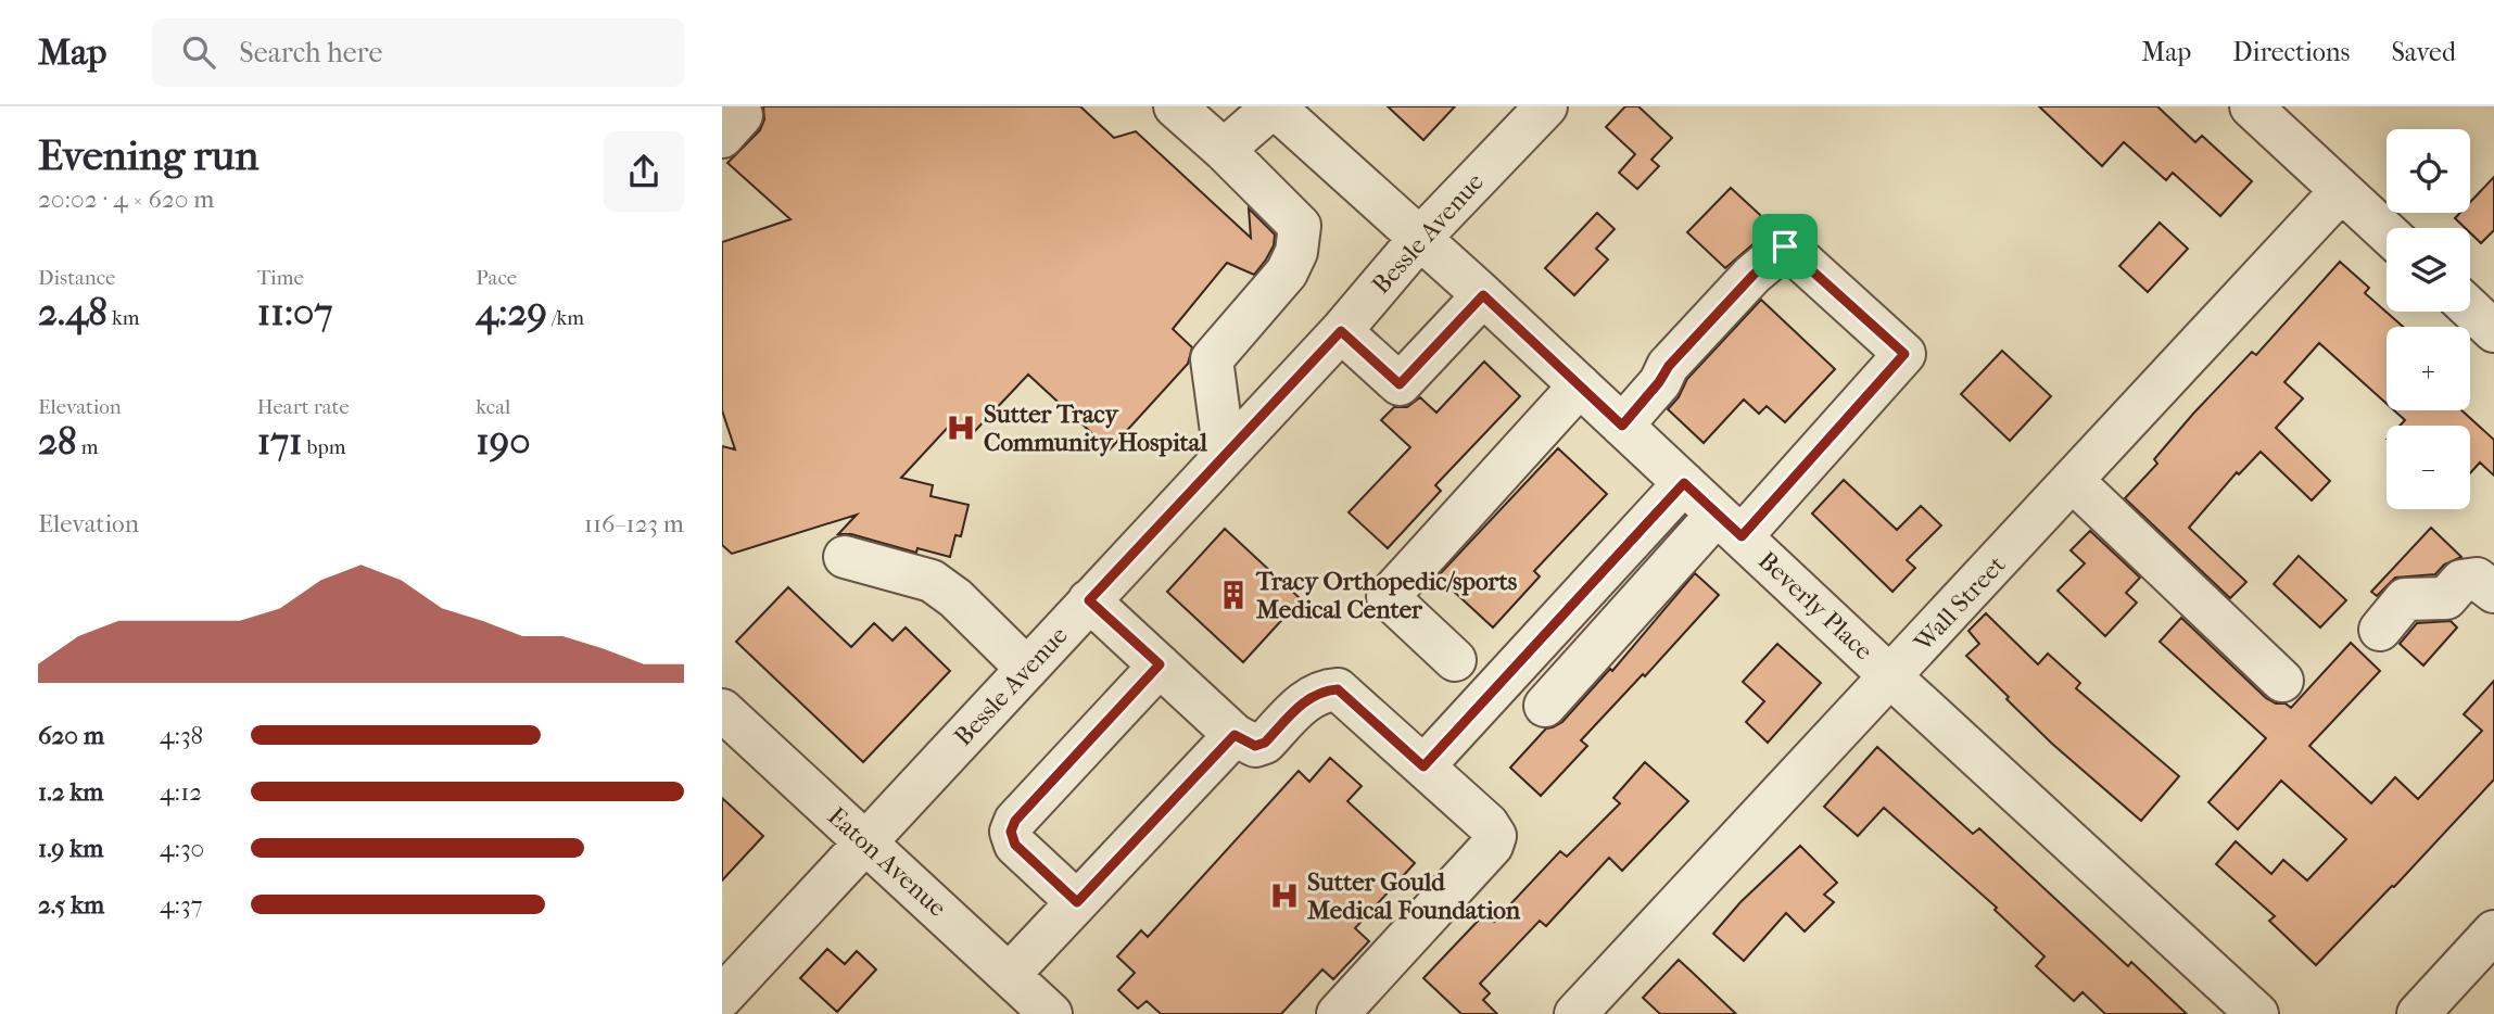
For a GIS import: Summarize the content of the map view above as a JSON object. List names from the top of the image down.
{
  "streets": {
    "street": [
      "Bessle Avenue",
      "Wall Street",
      "Beverly Place",
      "Eaton Avenue"
    ]
  },
  "crossings": [
    ["Bessle Avenue", "Beverly Place"],
    ["Bessle Avenue", "Eaton Avenue"],
    ["Wall Street", "Beverly Place"]
  ],
  "places": {
    "hospital": ["Sutter Tracy Community Hospital", "Sutter Gould Medical Foundation"],
    "building": ["Tracy Orthopedic/sports Medical Center"]
  },
  "page": {
    "header": "Map",
    "search": "Search here",
    "nav": ["Map", "Directions", "Saved"],
    "heading": ["Evening run", "20:02 · 4 × 620 m"],
    "map_buttons": ["+", "−"],
    "stats": [
      ["Distance", "2.48 km"],
      ["Time", "11:07"],
      ["Pace", "4:29 /km"],
      ["Elevation", "28 m"],
      ["Heart rate", "171 bpm"],
      ["kcal", "190"]
    ],
    "chart": ["Elevation", "116–123 m"],
    "list": [
      {
        "name": "620 m",
        "note": "4:38"
      },
      {
        "name": "1.2 km",
        "note": "4:12"
      },
      {
        "name": "1.9 km",
        "note": "4:30"
      },
      {
        "name": "2.5 km",
        "note": "4:37"
      }
    ]
  }
}
